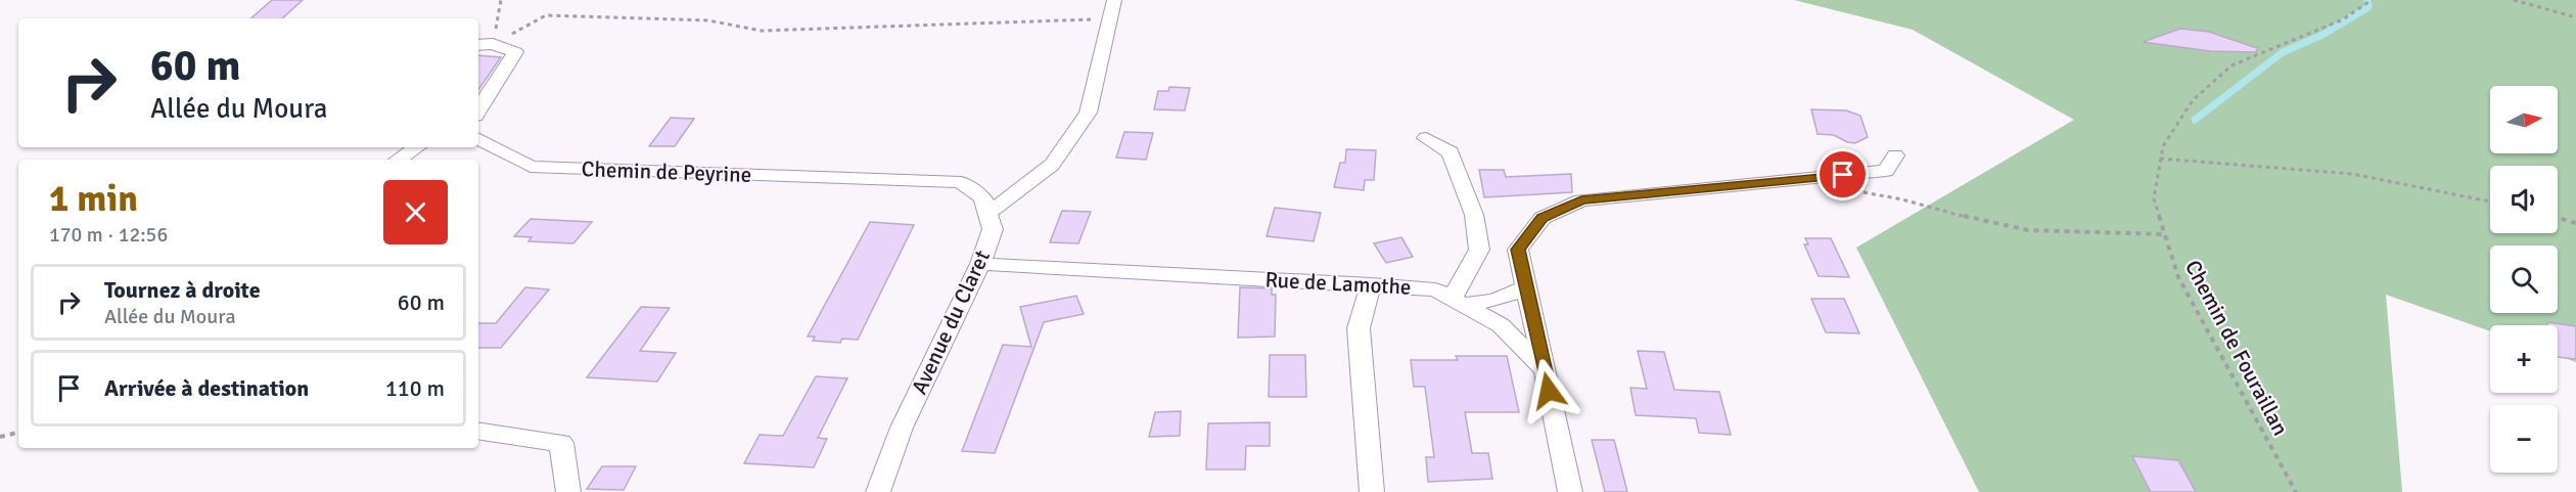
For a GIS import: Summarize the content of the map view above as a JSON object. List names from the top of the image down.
{
  "streets": {
    "street": ["Chemin de Peyrine", "Rue de Lamothe", "Avenue du Claret"],
    "path": ["Chemin de Fouraillan"]
  },
  "crossings": [
    ["Chemin de Peyrine", "Avenue du Claret"],
    ["Rue de Lamothe", "Avenue du Claret"]
  ],
  "north": "right",
  "page": {
    "turn": ["60 m", "Allée du Moura"],
    "map_buttons": ["+", "−"],
    "heading": ["1 min", "170 m · 12:56"],
    "list": [
      {
        "name": "Tournez à droite",
        "note": "Allée du Moura",
        "value": "60 m"
      },
      {
        "name": "Arrivée à destination",
        "value": "110 m"
      }
    ]
  }
}
